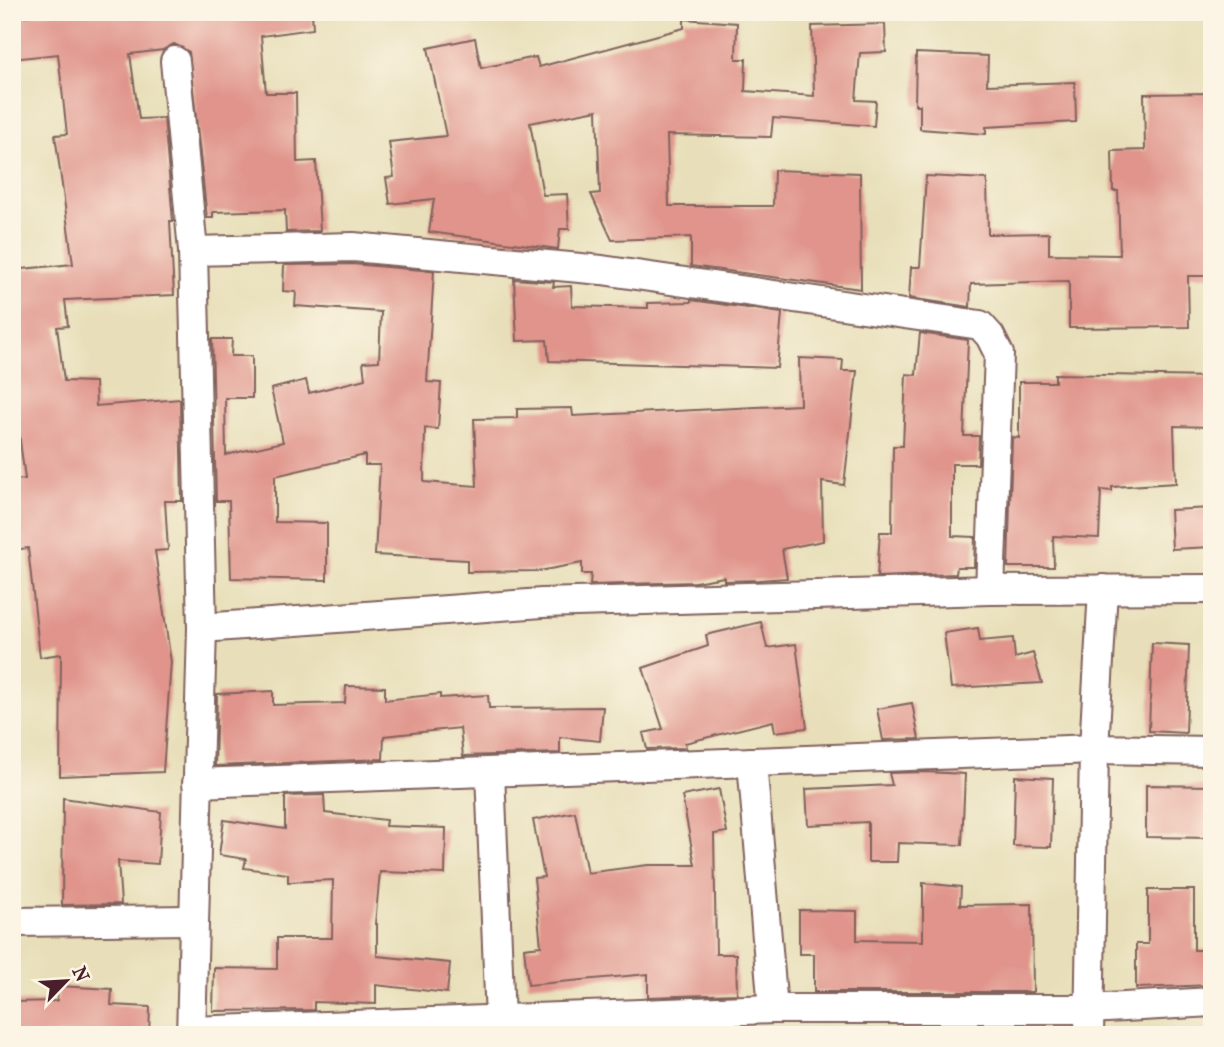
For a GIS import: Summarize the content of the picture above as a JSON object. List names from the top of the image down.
{
  "north": "top right"
}
